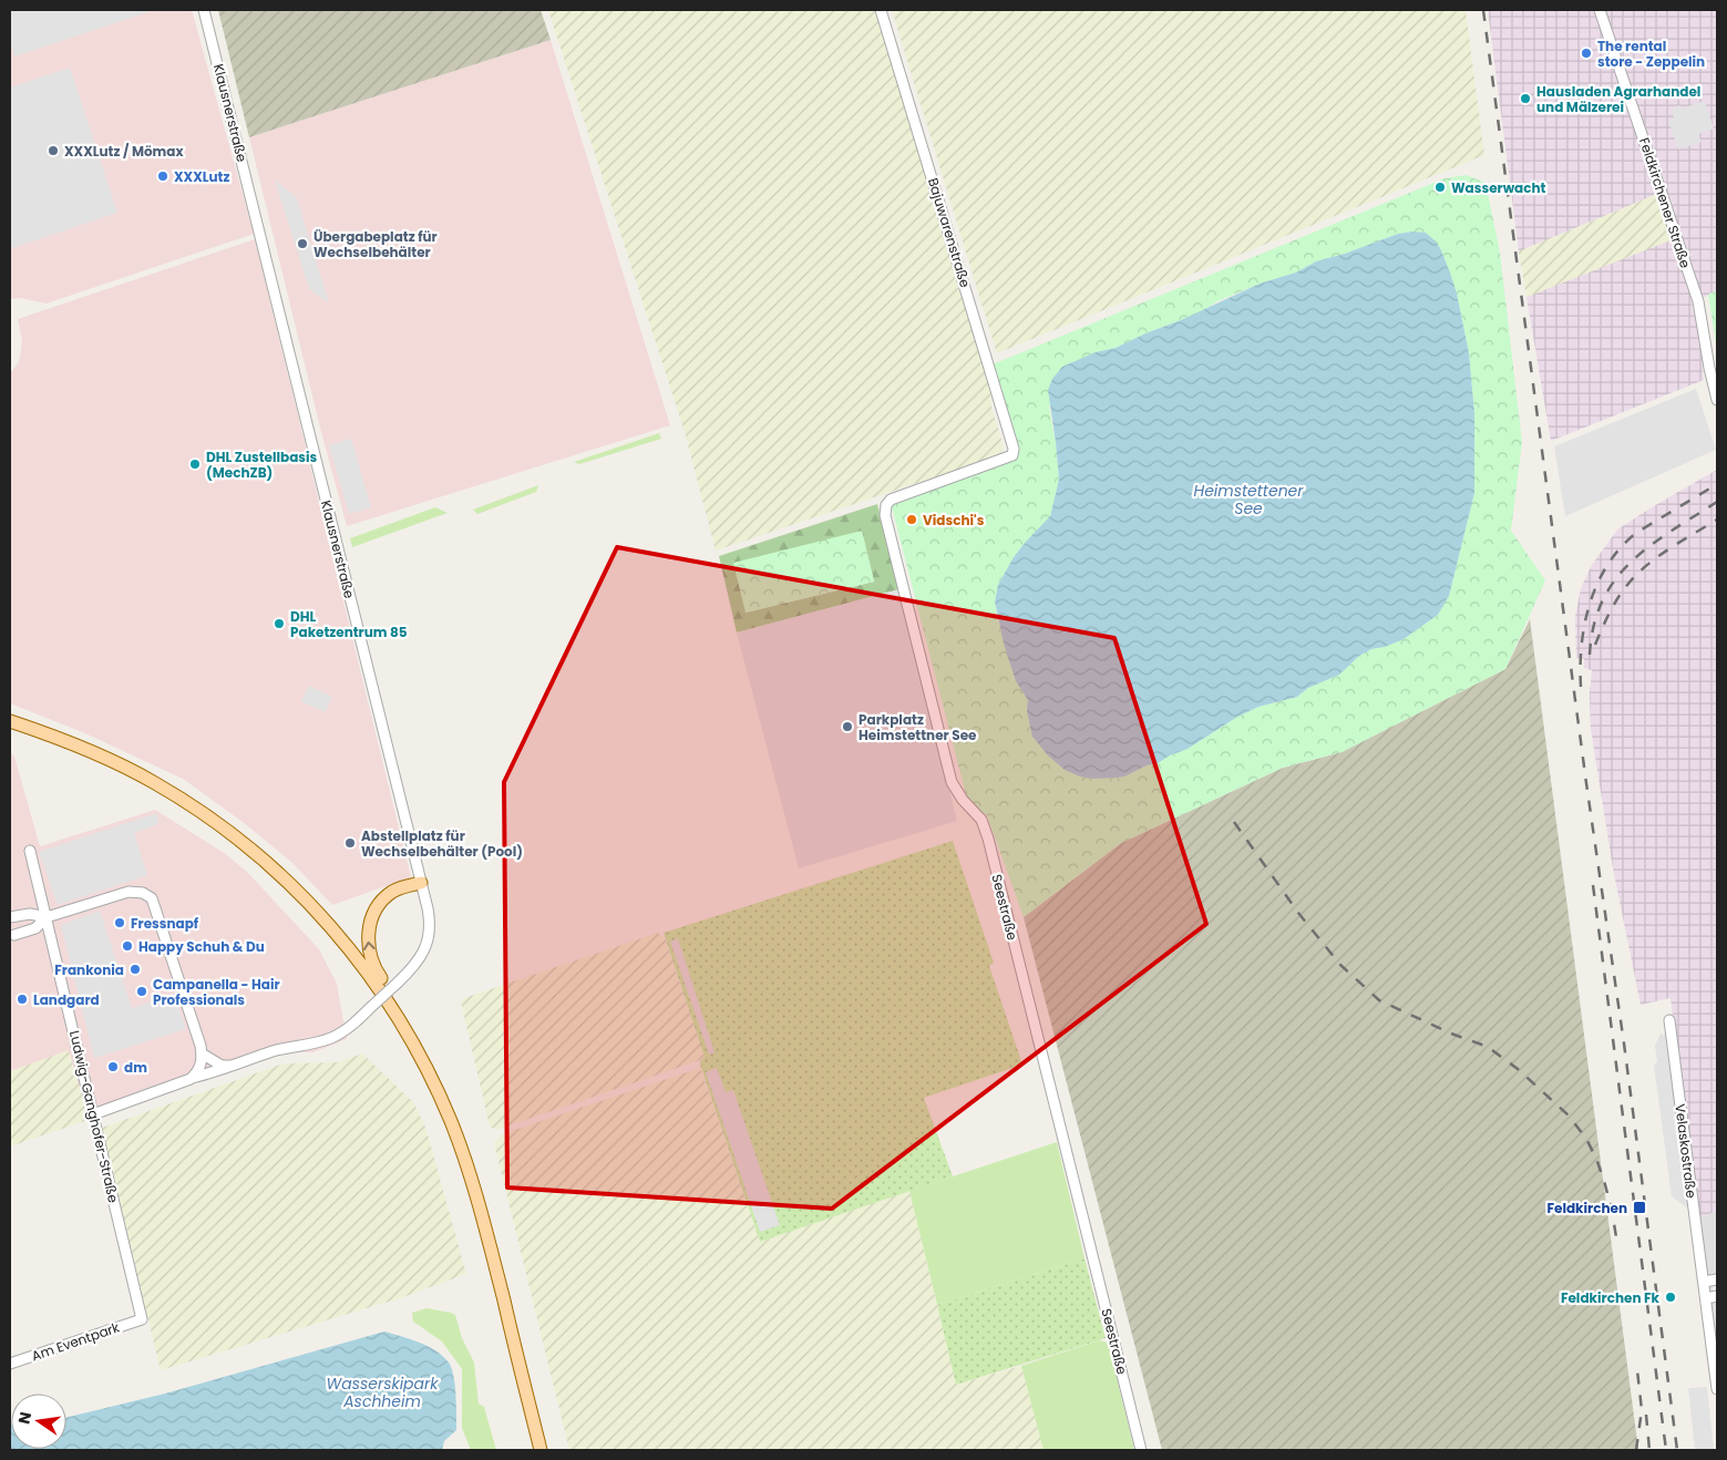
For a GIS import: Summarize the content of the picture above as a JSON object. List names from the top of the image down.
{
  "streets": {
    "street": [
      "Klausnerstraße",
      "Feldkirchener Straße",
      "Bajuwarenstraße",
      "Seestraße",
      "Ludwig-Ganghofer-Straße",
      "Velaskostraße",
      "Am Eventpark"
    ]
  },
  "crossings": [
    ["Bajuwarenstraße", "Seestraße"],
    ["Ludwig-Ganghofer-Straße", "Am Eventpark"]
  ],
  "water": ["Heimstettener See", "Wasserskipark Aschheim"],
  "places": {
    "other": [
      "The rental store - Zeppelin",
      "Hausladen Agrarhandel und Mälzerei",
      "XXXLutz / Mömax",
      "XXXLutz",
      "Wasserwacht",
      "Übergabeplatz für Wechselbehälter",
      "DHL Zustellbasis (MechZB)",
      "Vidschi's",
      "DHL Paketzentrum 85",
      "Parkplatz Heimstettner See",
      "Abstellplatz für Wechselbehälter (Pool)",
      "Fressnapf",
      "Happy Schuh & Du",
      "Frankonia",
      "Campanella - Hair Professionals",
      "Landgard",
      "dm",
      "Feldkirchen Fk"
    ],
    "transit": ["Feldkirchen"]
  },
  "north": "left"
}
